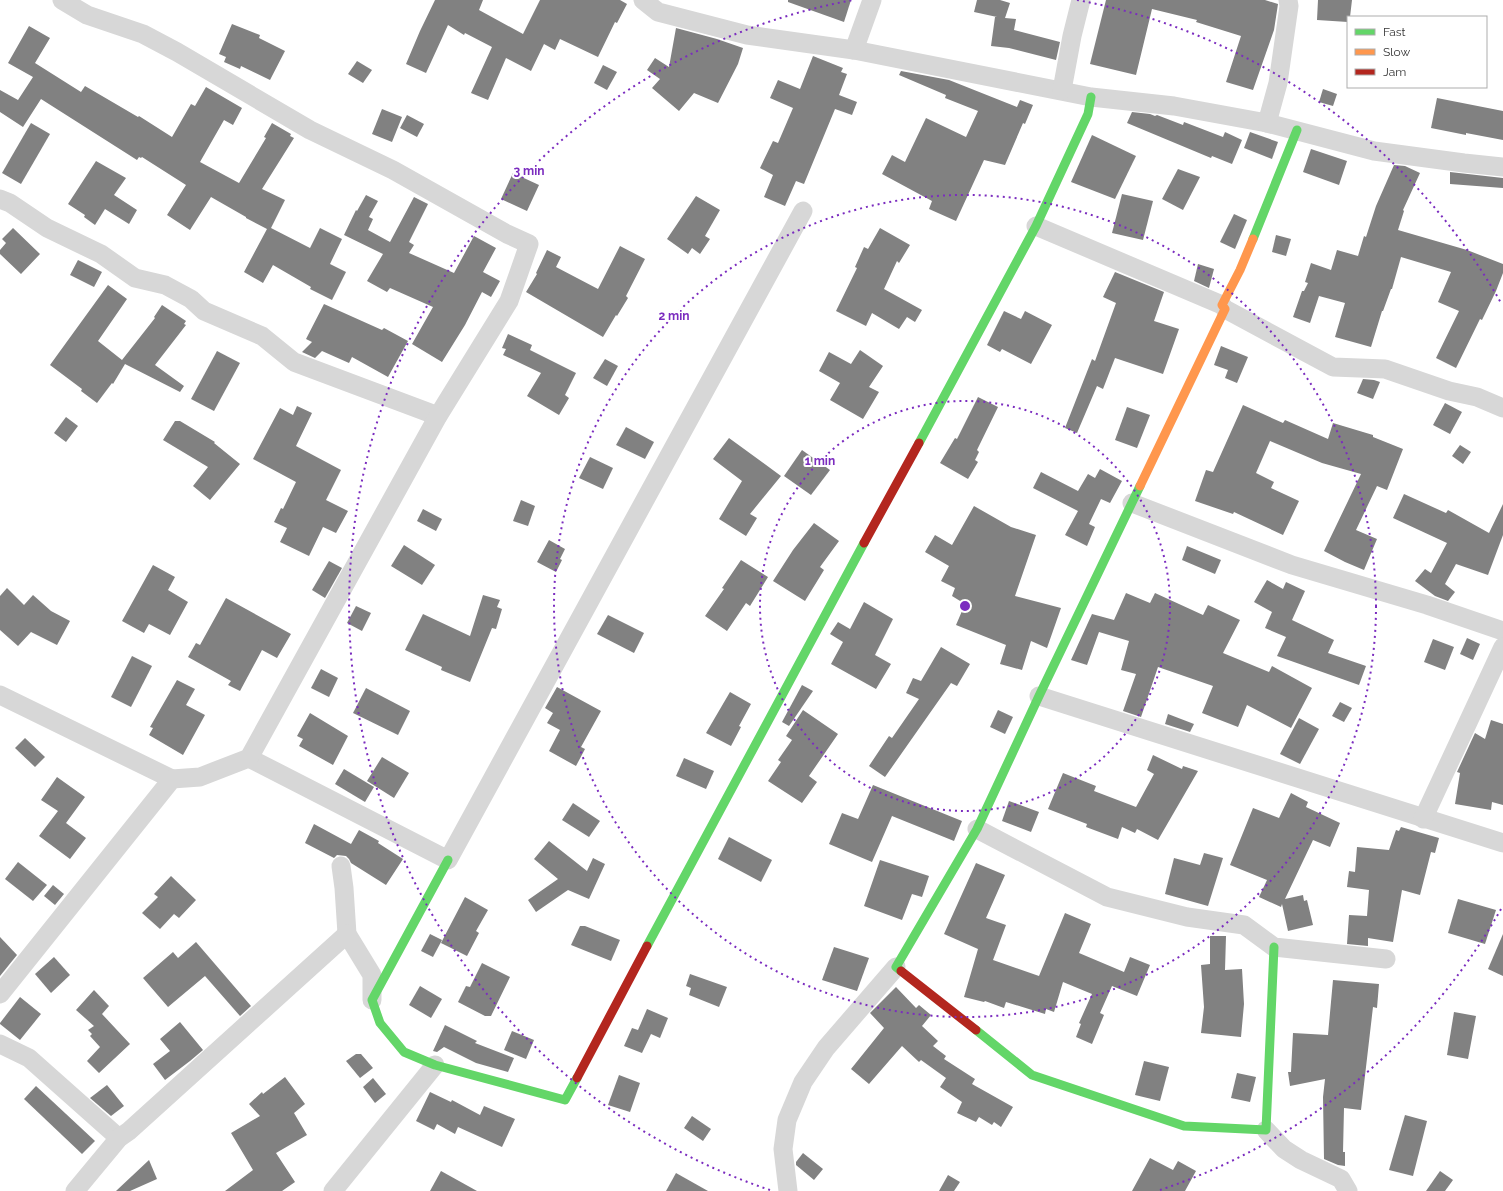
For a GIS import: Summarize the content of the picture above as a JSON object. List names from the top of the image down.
{
  "legend": ["Fast", "Slow", "Jam"],
  "rings": ["3 min", "2 min", "1 min"]
}
